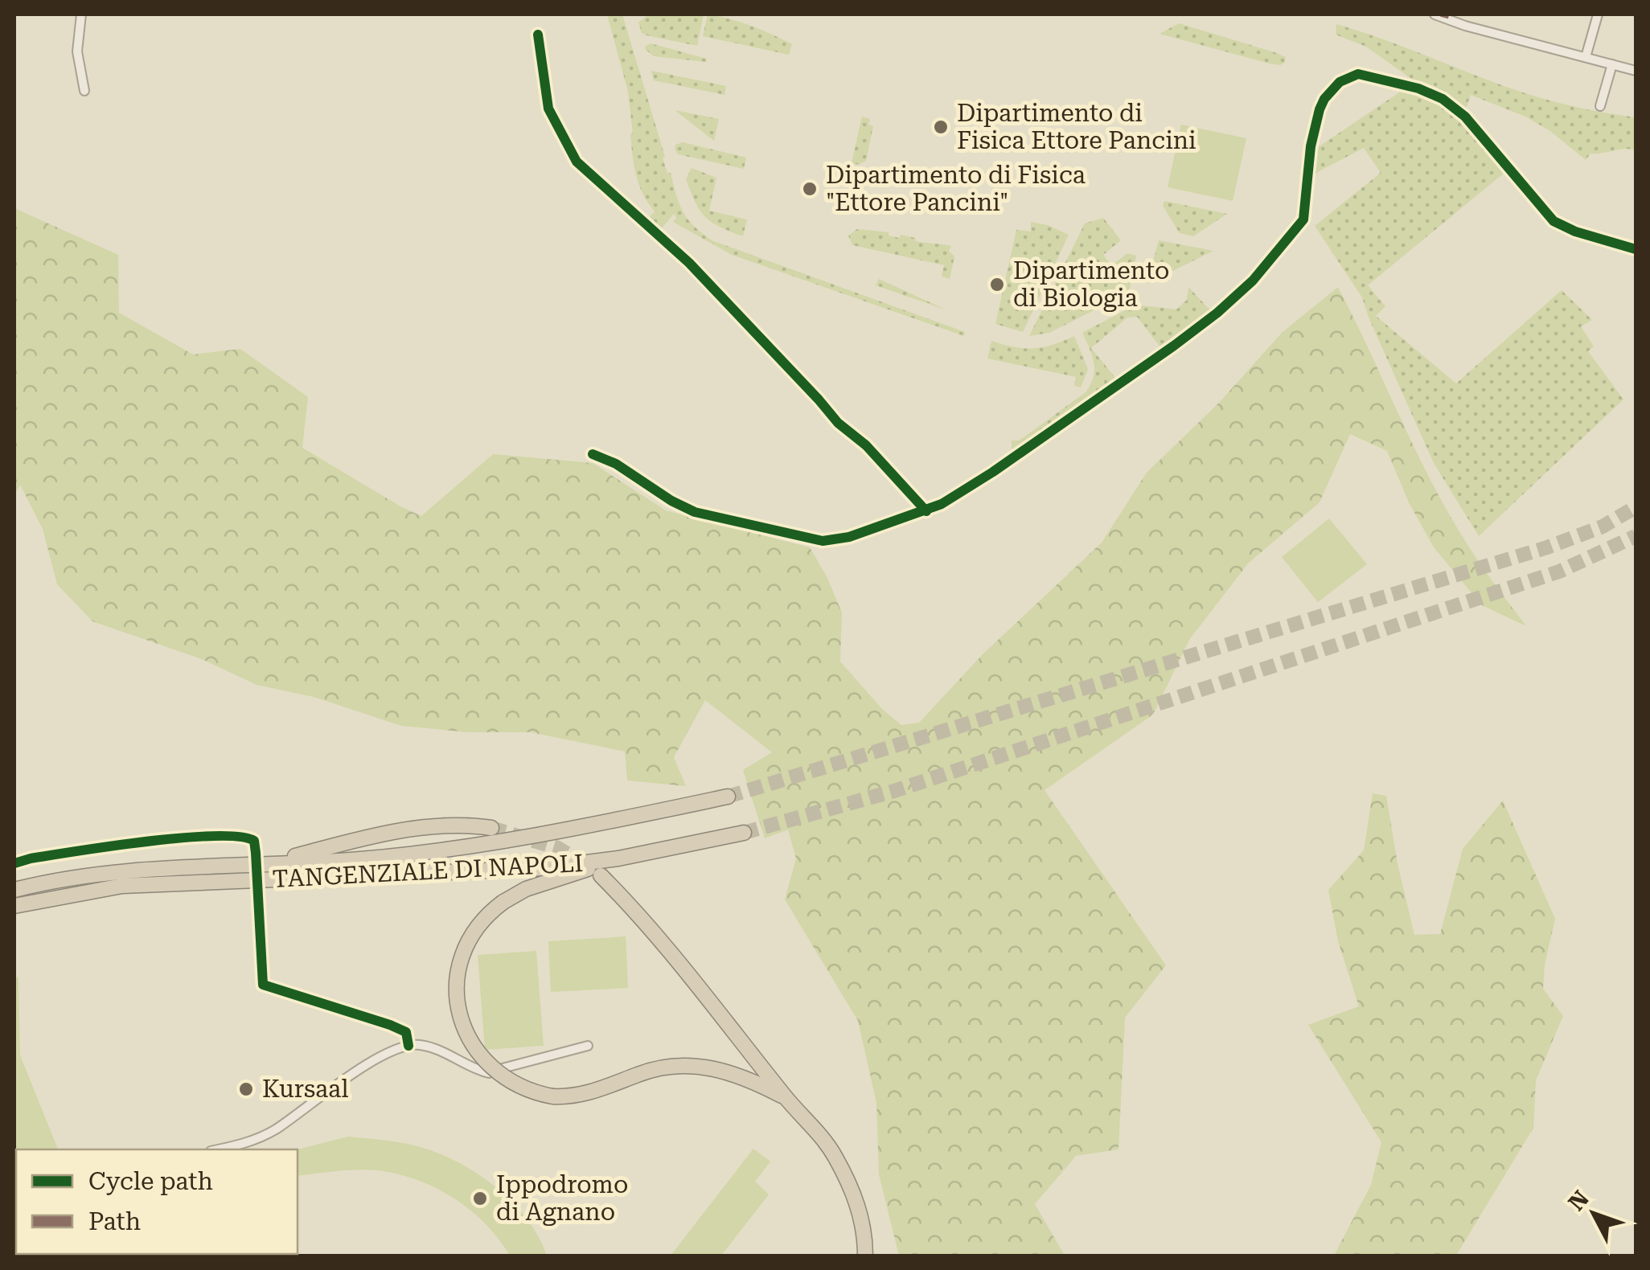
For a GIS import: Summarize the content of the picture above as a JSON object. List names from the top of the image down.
{
  "streets": {
    "highway": ["TANGENZIALE DI NAPOLI"]
  },
  "places": [
    "Dipartimento di Fisica Ettore Pancini",
    "Dipartimento di Fisica \"Ettore Pancini\"",
    "Dipartimento di Biologia",
    "Kursaal",
    "Ippodromo di Agnano"
  ],
  "legend": ["Cycle path", "Path"],
  "north": "top left"
}
